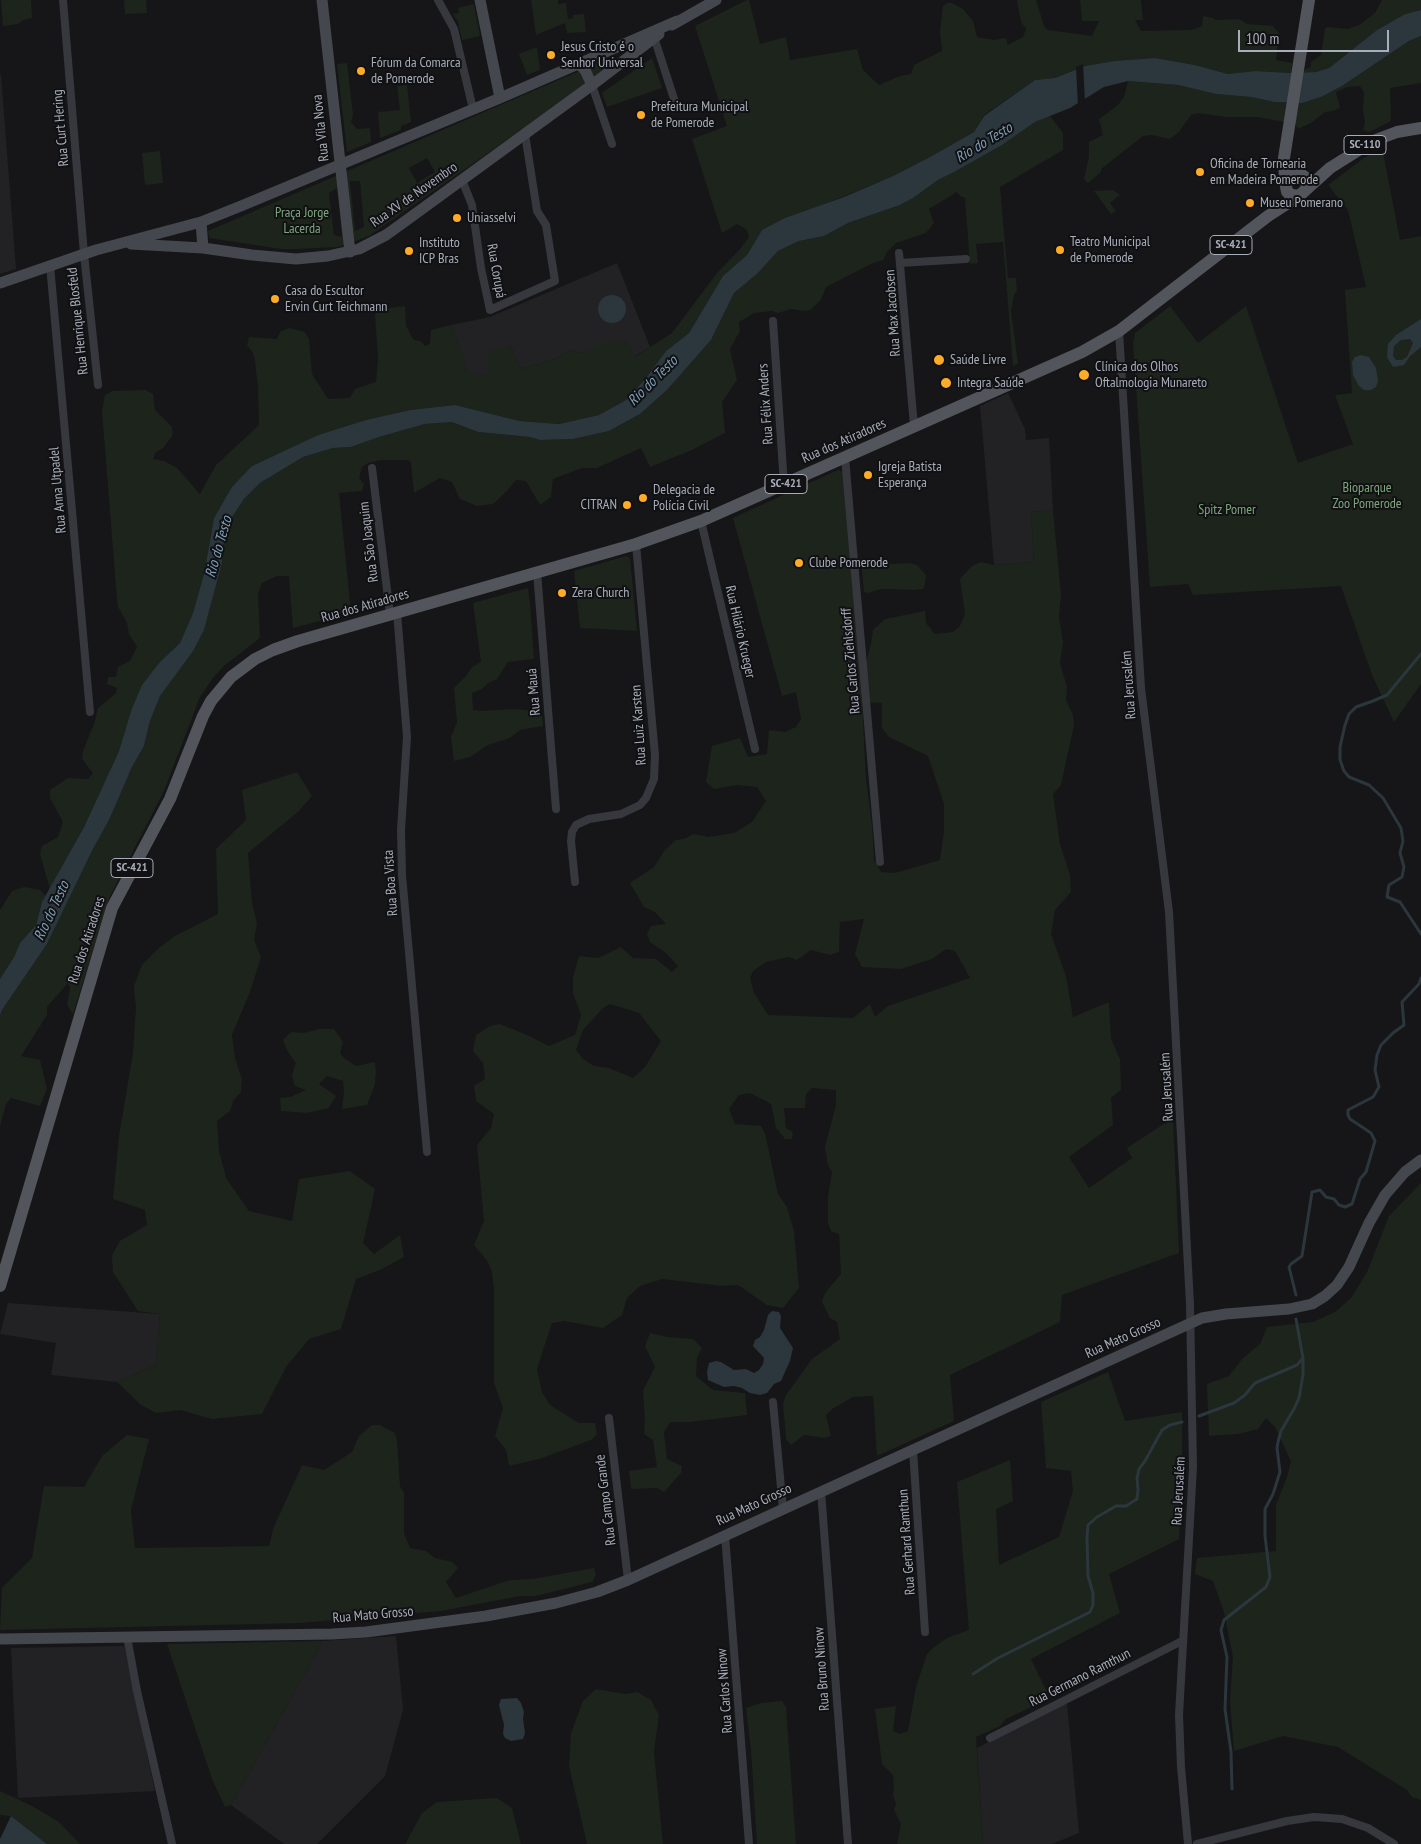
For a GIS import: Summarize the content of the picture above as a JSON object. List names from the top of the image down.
{
  "streets": {
    "main road": ["SC-110", "SC-421", "Rua dos Atiradores"],
    "street": [
      "Rua Curt Hering",
      "Rua Vila Nova",
      "Rua XV de Novembro",
      "Rua Corupá",
      "Rua Max Jacobsen",
      "Rua Henrique Blosfeld",
      "Rua Félix Anders",
      "Rua Anna Utpadel",
      "Rua São Joaquim",
      "Rua Hilário Krueger",
      "Rua Carlos Ziehlsdorff",
      "Rua Jerusalém",
      "Rua Mauá",
      "Rua Luiz Karsten",
      "Rua Boa Vista",
      "Rua Mato Grosso",
      "Rua Campo Grande",
      "Rua Gerhard Ramthun",
      "Rua Bruno Ninow",
      "Rua Germano Ramthun",
      "Rua Carlos Ninow"
    ]
  },
  "crossings": [
    ["Rua Curt Hering", "Rua XV de Novembro"],
    ["Rua Curt Hering", "Rua Henrique Blosfeld"],
    ["Rua Vila Nova", "Rua XV de Novembro"],
    ["SC-110", "SC-421"],
    ["Rua XV de Novembro", "Rua Corupá"],
    ["Rua XV de Novembro", "Rua Henrique Blosfeld"],
    ["Rua XV de Novembro", "Rua Anna Utpadel"],
    ["SC-421", "Rua dos Atiradores"],
    ["SC-421", "Rua Jerusalém"],
    ["Rua Max Jacobsen", "Rua dos Atiradores"],
    ["Rua Félix Anders", "Rua dos Atiradores"],
    ["Rua dos Atiradores", "Rua São Joaquim"],
    ["Rua dos Atiradores", "Rua Hilário Krueger"],
    ["Rua dos Atiradores", "Rua Carlos Ziehlsdorff"],
    ["Rua dos Atiradores", "Rua Jerusalém"],
    ["Rua dos Atiradores", "Rua Mauá"],
    ["Rua dos Atiradores", "Rua Luiz Karsten"],
    ["Rua dos Atiradores", "Rua Boa Vista"],
    ["Rua São Joaquim", "Rua Boa Vista"],
    ["Rua Jerusalém", "Rua Mato Grosso"],
    ["Rua Jerusalém", "Rua Germano Ramthun"],
    ["Rua Mato Grosso", "Rua Campo Grande"],
    ["Rua Mato Grosso", "Rua Gerhard Ramthun"],
    ["Rua Mato Grosso", "Rua Bruno Ninow"],
    ["Rua Mato Grosso", "Rua Carlos Ninow"]
  ],
  "water": ["Rio do Testo"],
  "parks": ["Praça Jorge Lacerda", "Bioparque Zoo Pomerode", "Spitz Pomer"],
  "places": [
    "Jesus Cristo é o Senhor Universal",
    "Fórum da Comarca de Pomerode",
    "Prefeitura Municipal de Pomerode",
    "Oficina de Tornearia em Madeira Pomerode",
    "Museu Pomerano",
    "Uniasselvi",
    "Teatro Municipal de Pomerode",
    "Instituto ICP Bras",
    "Casa do Escultor Ervin Curt Teichmann",
    "Saúde Livre",
    "Clínica dos Olhos Oftalmologia Munareto",
    "Integra Saúde",
    "Igreja Batista Esperança",
    "Delegacia de Polícia Civil",
    "CITRAN",
    "Clube Pomerode",
    "Zera Church"
  ],
  "scale_bar": "100 m"
}
